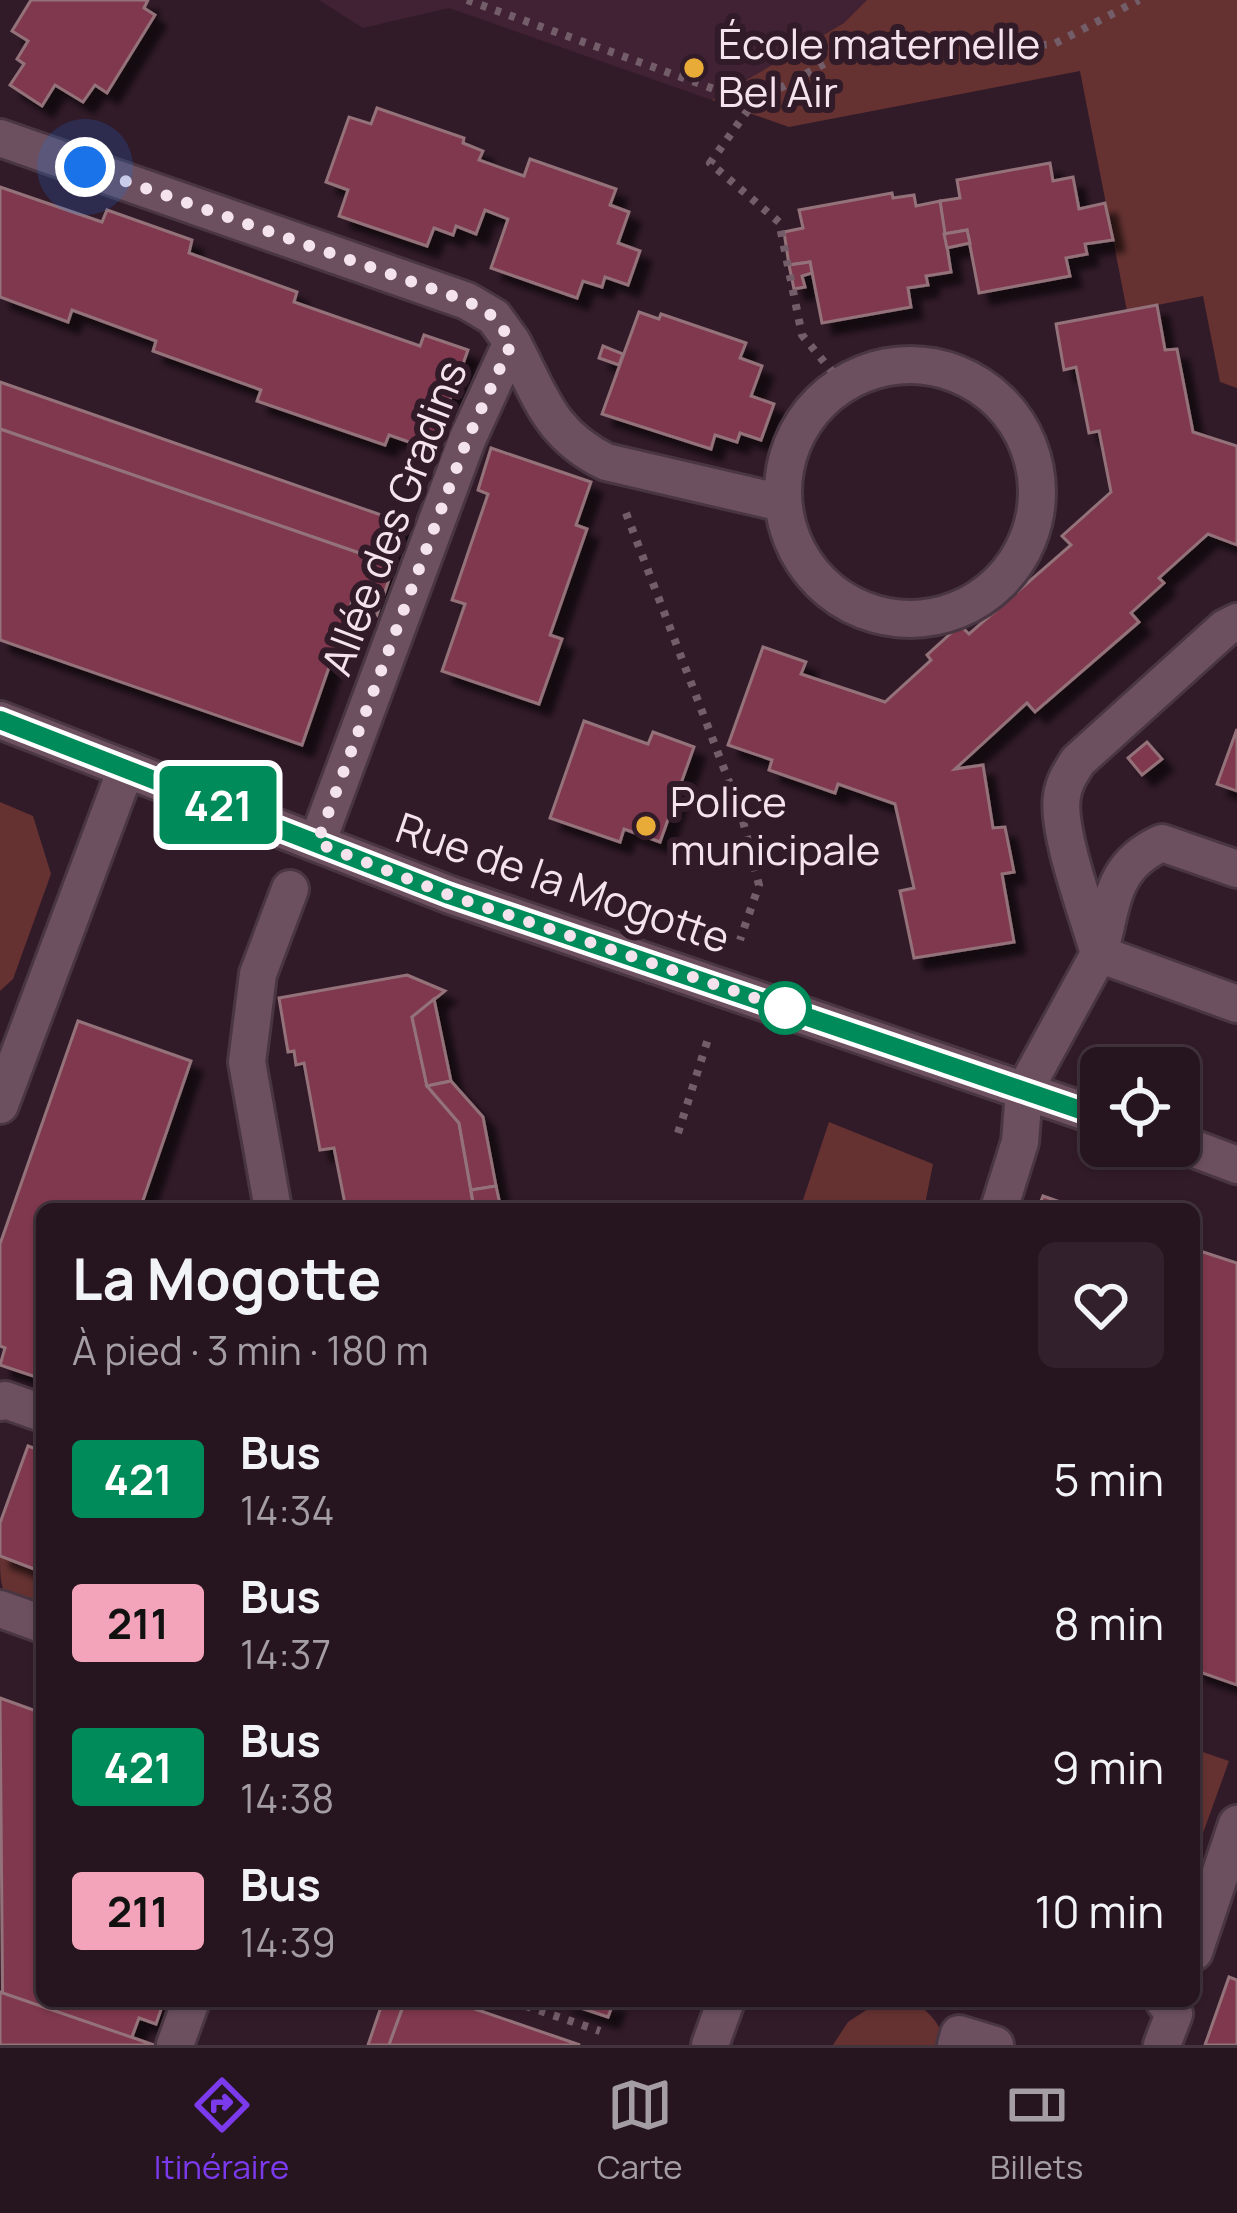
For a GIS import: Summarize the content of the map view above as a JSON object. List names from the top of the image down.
{
  "streets": {
    "street": ["Allée des Gradins", "Rue de la Mogotte"]
  },
  "crossings": [
    ["Allée des Gradins", "Rue de la Mogotte"]
  ],
  "places": ["École maternelle Bel Air", "Police municipale"],
  "lines": ["bus line 421"],
  "page": {
    "on_map": "421",
    "heading": ["La Mogotte", "À pied · 3 min · 180 m"],
    "list": [
      {
        "mark": "421",
        "name": "Bus",
        "note": "14:34",
        "value": "5 min"
      },
      {
        "mark": "211",
        "name": "Bus",
        "note": "14:37",
        "value": "8 min"
      },
      {
        "mark": "421",
        "name": "Bus",
        "note": "14:38",
        "value": "9 min"
      },
      {
        "mark": "211",
        "name": "Bus",
        "note": "14:39",
        "value": "10 min"
      }
    ],
    "tabs": ["Itinéraire", "Carte", "Billets"]
  }
}
